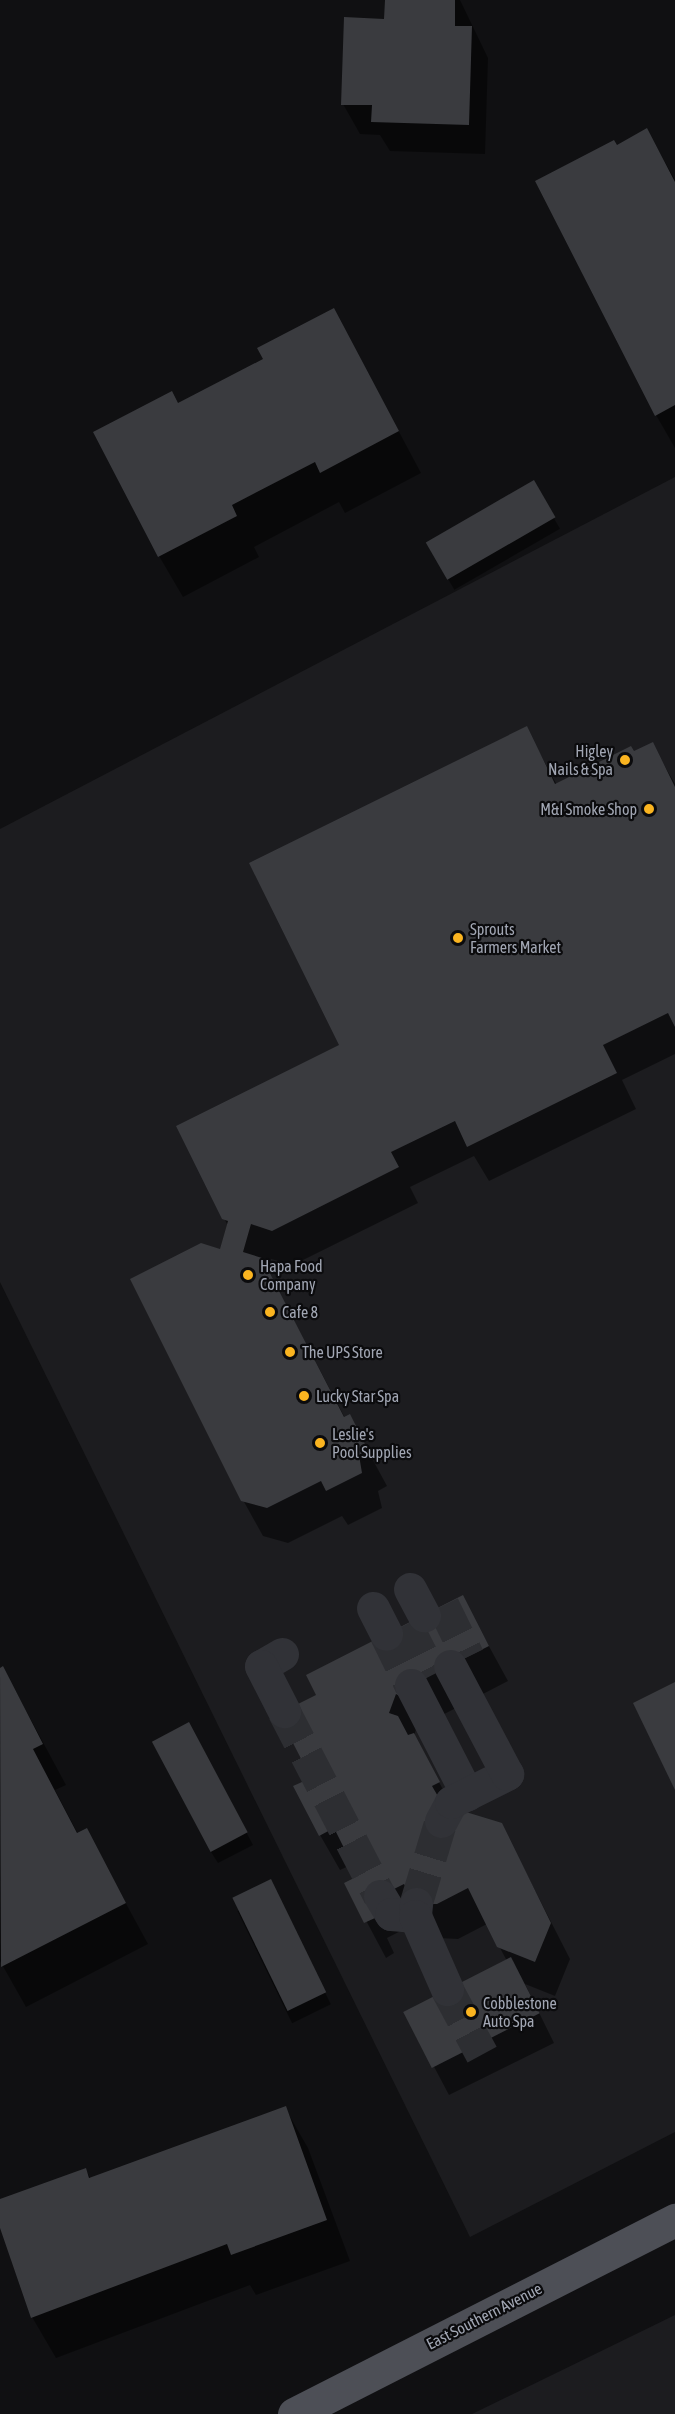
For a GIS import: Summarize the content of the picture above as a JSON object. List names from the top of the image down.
{
  "streets": {
    "main road": ["East Southern Avenue"]
  },
  "places": [
    "Higley Nails & Spa",
    "M&I Smoke Shop",
    "Sprouts Farmers Market",
    "Hapa Food Company",
    "Cafe 8",
    "The UPS Store",
    "Lucky Star Spa",
    "Leslie's Pool Supplies",
    "Cobblestone Auto Spa"
  ]
}
